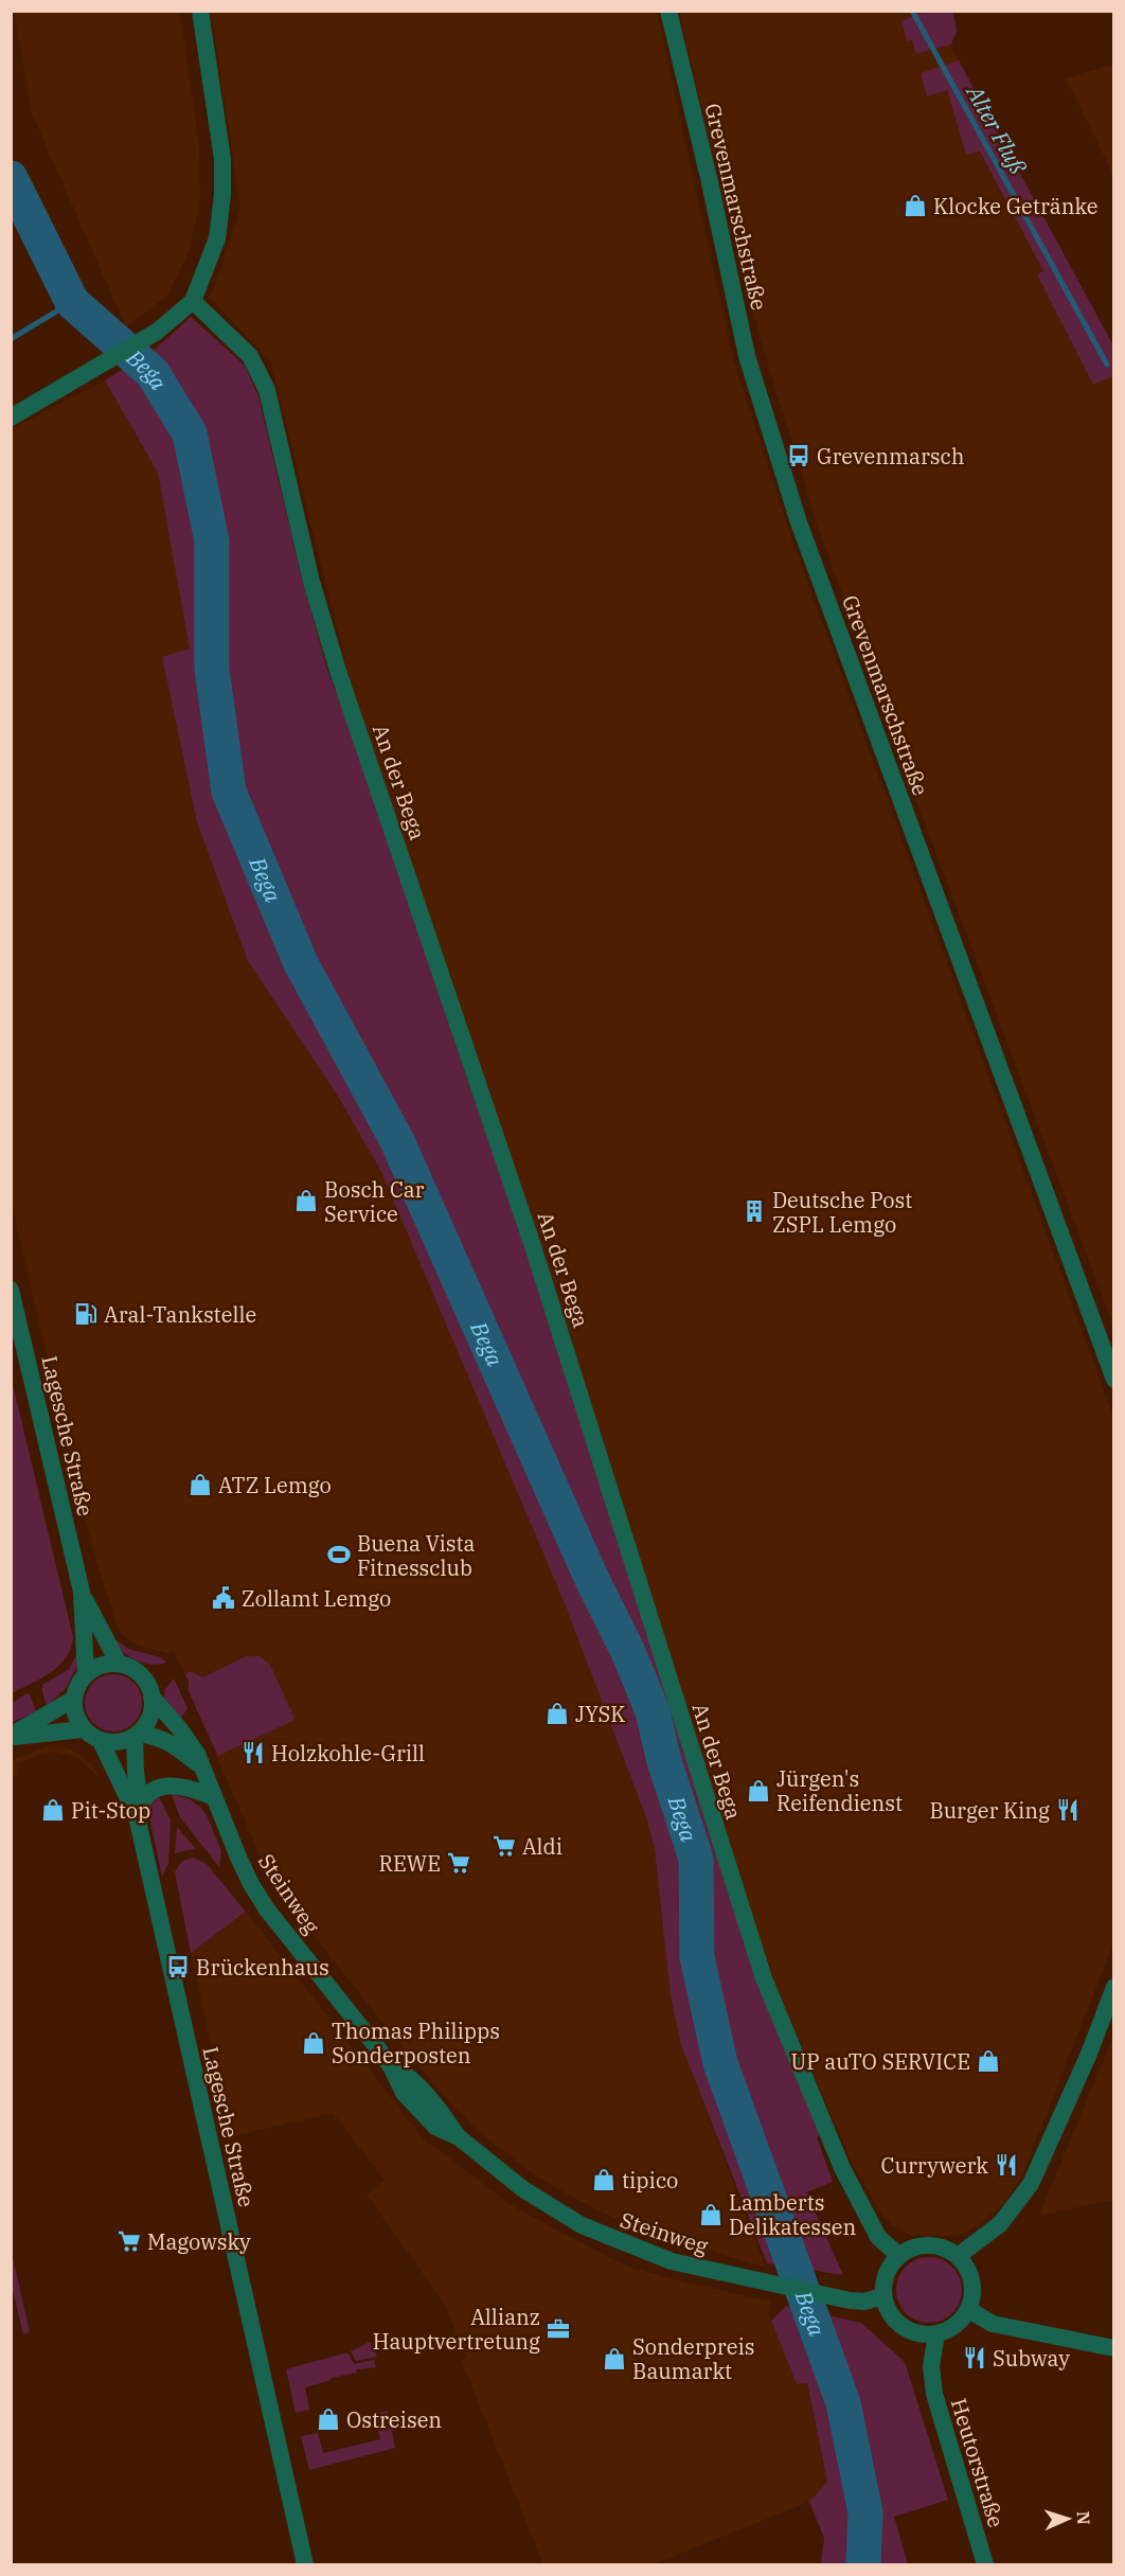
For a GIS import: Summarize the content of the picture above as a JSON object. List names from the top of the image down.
{
  "streets": {
    "street": [
      "Grevenmarschstraße",
      "An der Bega",
      "Lagesche Straße",
      "Steinweg",
      "Heutorstraße"
    ]
  },
  "crossings": [
    ["An der Bega", "Steinweg"],
    ["An der Bega", "Heutorstraße"],
    ["Lagesche Straße", "Steinweg"],
    ["Steinweg", "Heutorstraße"]
  ],
  "water": ["Alter Fluß", "Bega"],
  "places": {
    "shop": [
      "Klocke Getränke",
      "Bosch Car Service",
      "ATZ Lemgo",
      "JYSK",
      "Jürgen's Reifendienst",
      "Pit-Stop",
      "Thomas Philipps Sonderposten",
      "UP auTO SERVICE",
      "tipico",
      "Lamberts Delikatessen",
      "Sonderpreis Baumarkt",
      "Ostreisen"
    ],
    "bus stop": ["Grevenmarsch", "Brückenhaus"],
    "building": ["Deutsche Post ZSPL Lemgo"],
    "fuel station": ["Aral-Tankstelle"],
    "sports": ["Buena Vista Fitnessclub"],
    "public building": ["Zollamt Lemgo"],
    "restaurant": [
      "Holzkohle-Grill",
      "Burger King",
      "Currywerk",
      "Subway"
    ],
    "supermarket": ["Aldi", "REWE", "Magowsky"],
    "office": ["Allianz Hauptvertretung"]
  },
  "north": "right"
}
